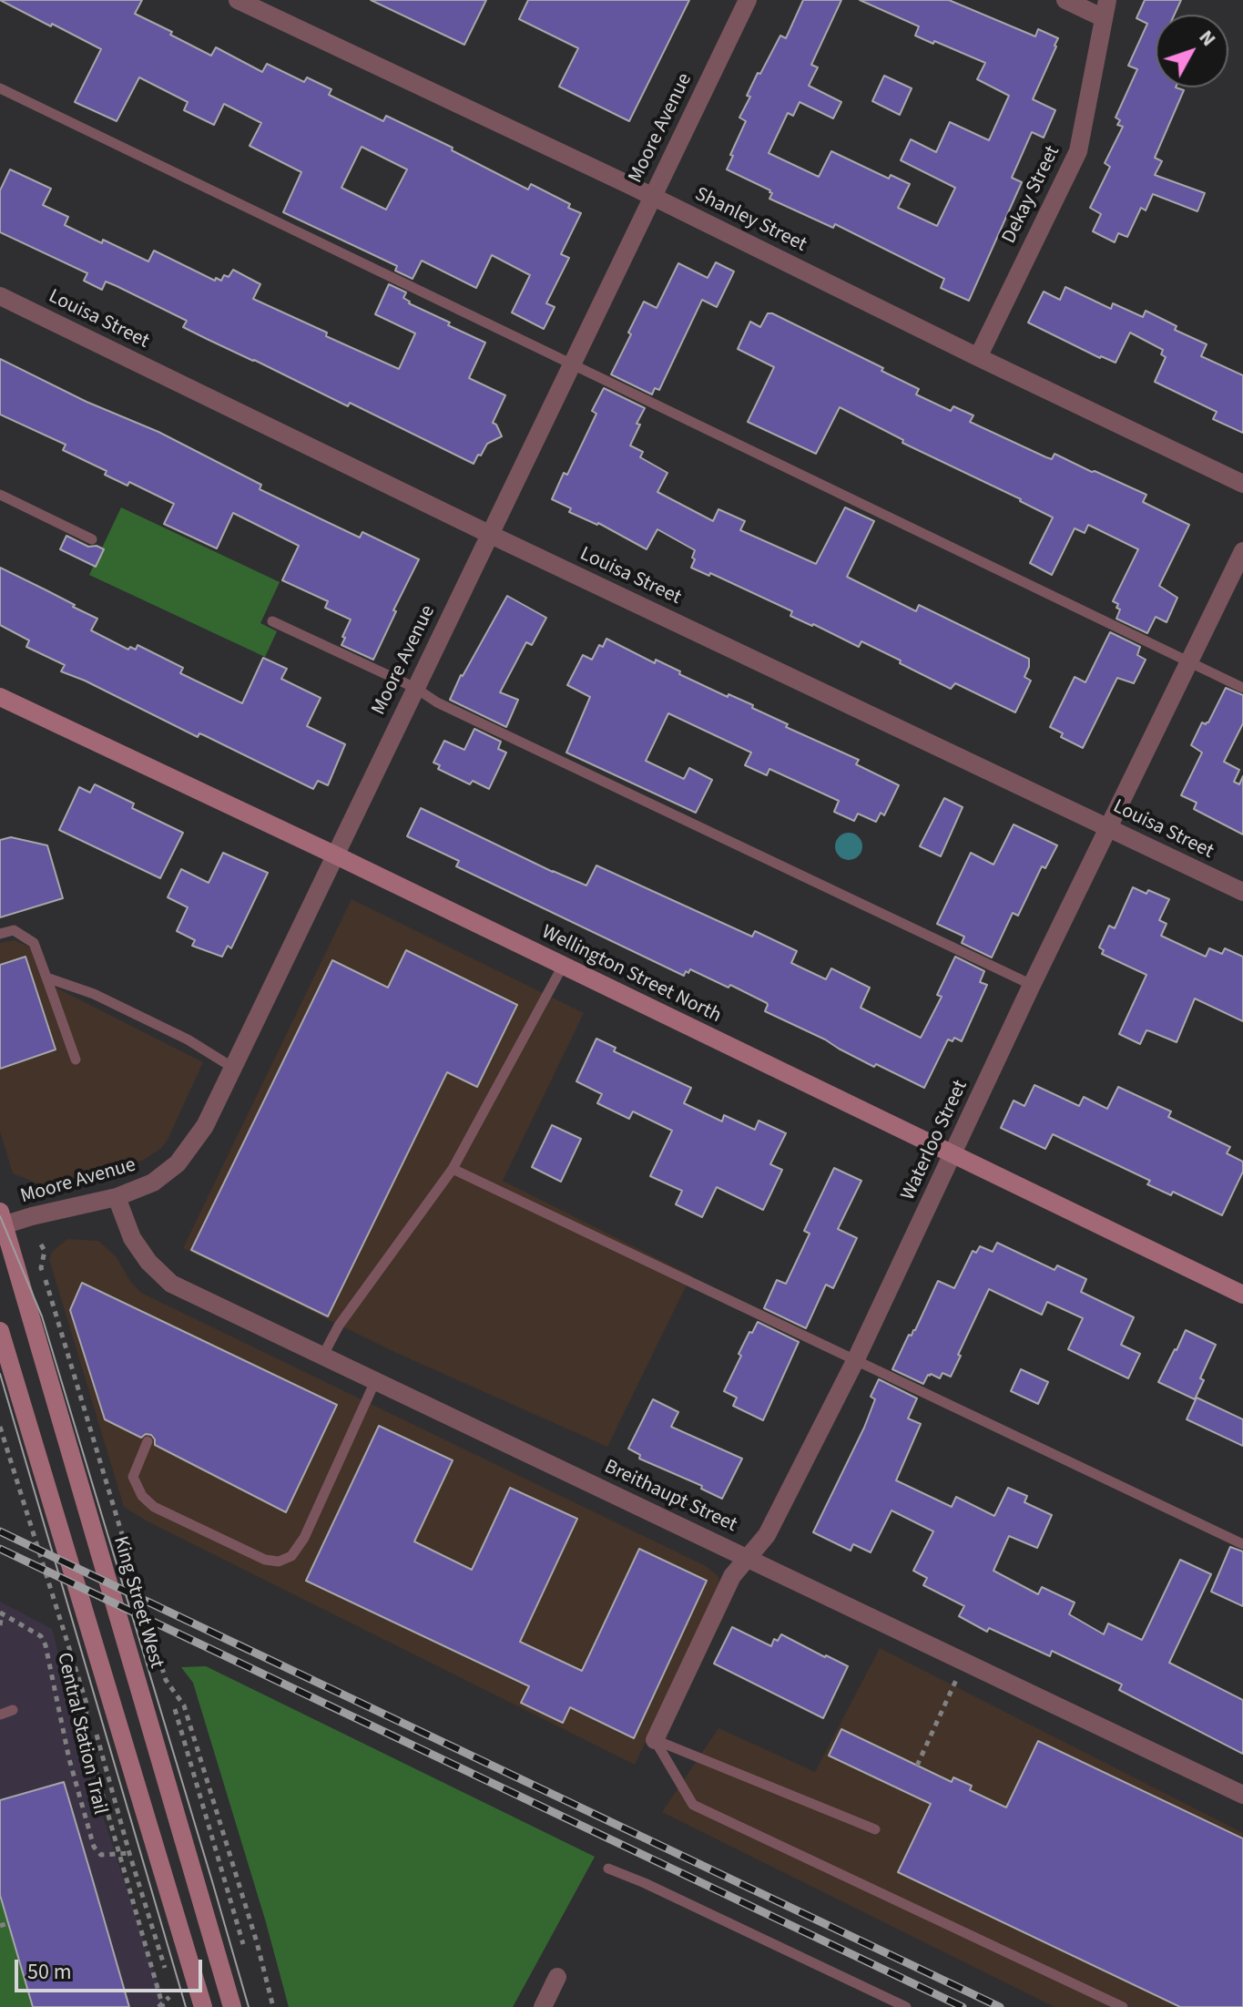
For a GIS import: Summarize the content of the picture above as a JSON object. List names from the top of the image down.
{
  "streets": {
    "main road": ["Wellington Street North", "King Street West"],
    "street": [
      "Moore Avenue",
      "Dekay Street",
      "Shanley Street",
      "Louisa Street",
      "Waterloo Street",
      "Breithaupt Street"
    ],
    "path": ["Central Station Trail"]
  },
  "crossings": [
    ["Moore Avenue", "Shanley Street"],
    ["Moore Avenue", "Louisa Street"],
    ["Moore Avenue", "Wellington Street North"],
    ["Moore Avenue", "Breithaupt Street"],
    ["Moore Avenue", "King Street West"],
    ["Dekay Street", "Shanley Street"],
    ["Louisa Street", "Waterloo Street"],
    ["Wellington Street North", "Waterloo Street"],
    ["Waterloo Street", "Breithaupt Street"]
  ],
  "scale_bar": "50 m",
  "north": "top right"
}
